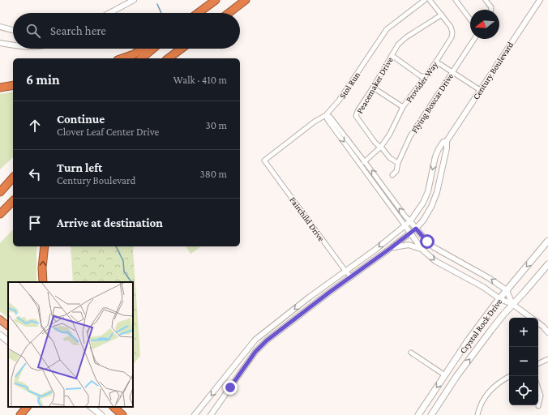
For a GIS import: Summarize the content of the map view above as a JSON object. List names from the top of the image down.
{
  "streets": {
    "main road": ["Crystal Rock Drive"],
    "street": [
      "Century Boulevard",
      "Provider Way",
      "Stol Run",
      "Peacemaker Drive",
      "Flying Boxcar Drive",
      "Fairchild Drive"
    ]
  },
  "crossings": [
    ["Century Boulevard", "Fairchild Drive"],
    ["Provider Way", "Peacemaker Drive"],
    ["Stol Run", "Fairchild Drive"],
    ["Peacemaker Drive", "Flying Boxcar Drive"]
  ],
  "north": "left",
  "page": {
    "search": "Search here",
    "heading": ["6 min", "Walk · 410 m"],
    "list": [
      ["Continue", "Clover Leaf Center Drive", "30 m"],
      ["Turn left", "Century Boulevard", "380 m"],
      "Arrive at destination"
    ],
    "map_buttons": ["+", "−"]
  }
}
